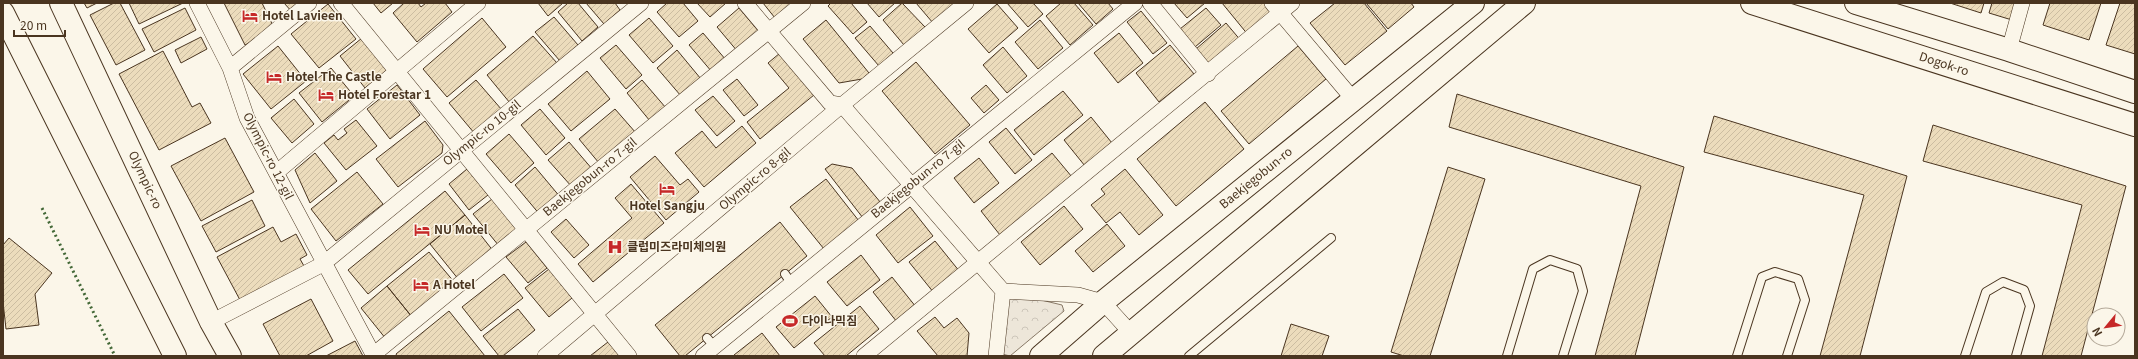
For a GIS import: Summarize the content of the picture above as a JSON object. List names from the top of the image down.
{
  "streets": {
    "main road": ["Dogok-ro", "Baekjegobun-ro", "Olympic-ro"],
    "street": [
      "Olympic-ro 10-gil",
      "Olympic-ro 12-gil",
      "Baekjegobun-ro 7-gil",
      "Olympic-ro 8-gil"
    ]
  },
  "crossings": [
    ["Olympic-ro 10-gil", "Olympic-ro 12-gil"],
    ["Olympic-ro 10-gil", "Olympic-ro"]
  ],
  "places": {
    "hotel": [
      "Hotel Lavieen",
      "Hotel The Castle",
      "Hotel Forestar 1",
      "Hotel Sangju",
      "NU Motel",
      "A Hotel"
    ],
    "hospital": ["클럽미즈라미체의원"],
    "sports": ["다이나믹짐"]
  },
  "scale_bar": "20 m",
  "north": "bottom left"
}
